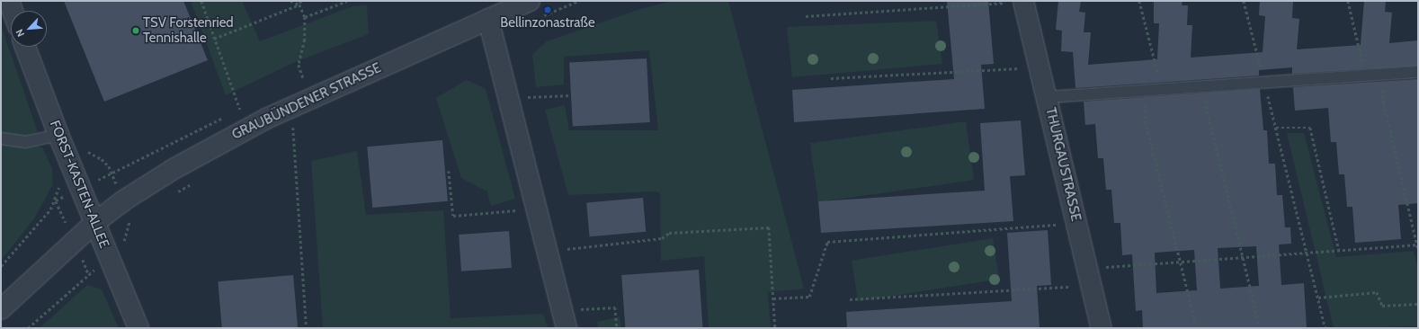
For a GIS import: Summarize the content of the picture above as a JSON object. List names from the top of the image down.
{
  "streets": {
    "street": ["GRAUBÜNDENER STRASSE", "THURGAUSTRASSE", "FORST-KASTEN-ALLEE"]
  },
  "crossings": [
    ["GRAUBÜNDENER STRASSE", "FORST-KASTEN-ALLEE"]
  ],
  "places": ["Bellinzonastraße", "TSV Forstenried Tennishalle"],
  "north": "bottom left"
}
